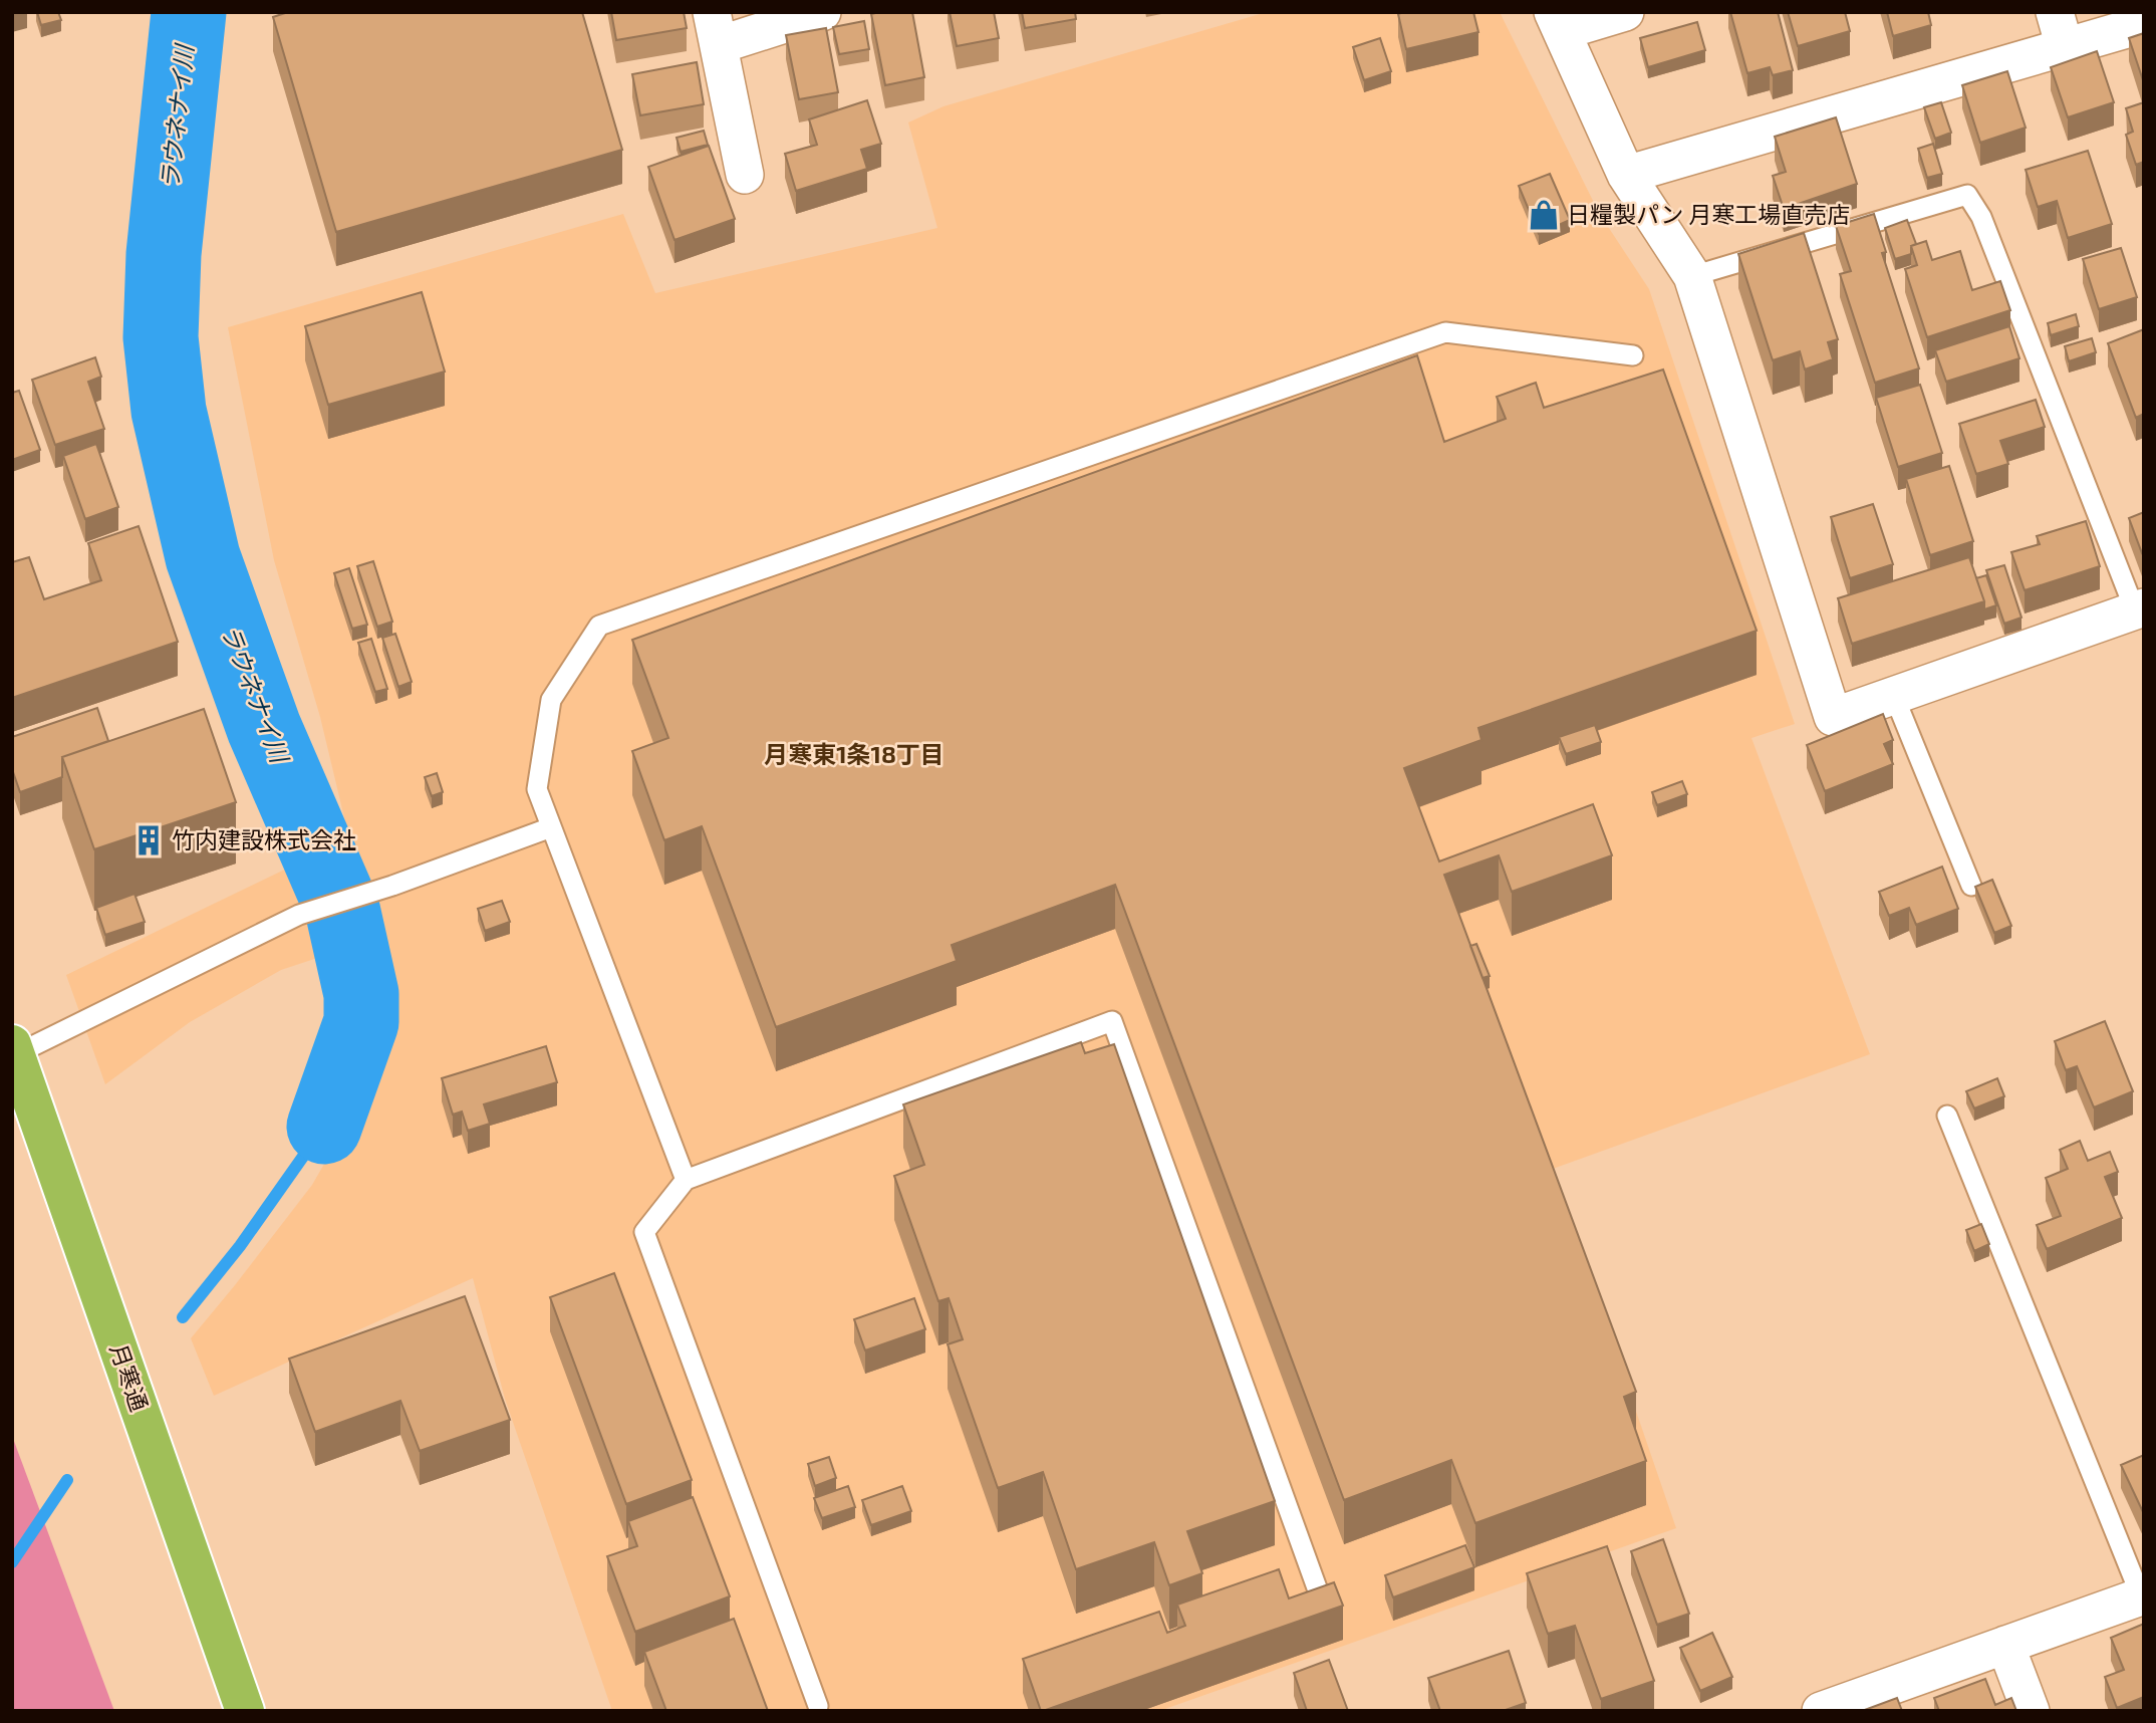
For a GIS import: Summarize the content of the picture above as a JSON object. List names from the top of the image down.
{
  "streets": {
    "highway": ["月寒通"]
  },
  "districts": ["月寒東1条18丁目"],
  "water": ["ラウネナイ川"],
  "places": {
    "shop": ["日糧製パン 月寒工場直売店"],
    "building": ["竹内建設株式会社"]
  }
}
